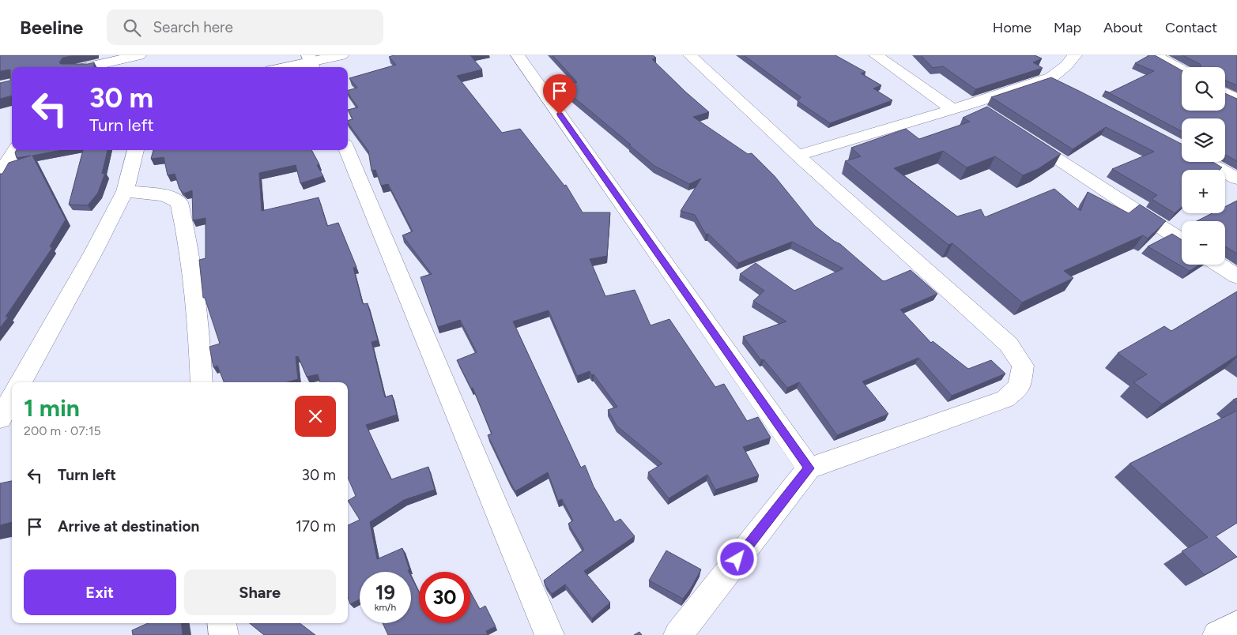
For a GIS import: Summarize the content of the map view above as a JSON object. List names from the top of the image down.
{
  "page": {
    "header": "Beeline",
    "search": "Search here",
    "nav": [
      "Home",
      "Map",
      "About",
      "Contact"
    ],
    "map_buttons": ["+", "−"],
    "turn": ["30 m", "Turn left"],
    "heading": ["1 min", "200 m · 07:15"],
    "list": [
      {
        "name": "Turn left",
        "value": "30 m"
      },
      {
        "name": "Arrive at destination",
        "value": "170 m"
      }
    ],
    "buttons": ["Exit", "Share"],
    "speed": "19 km/h",
    "limit": "30"
  }
}
